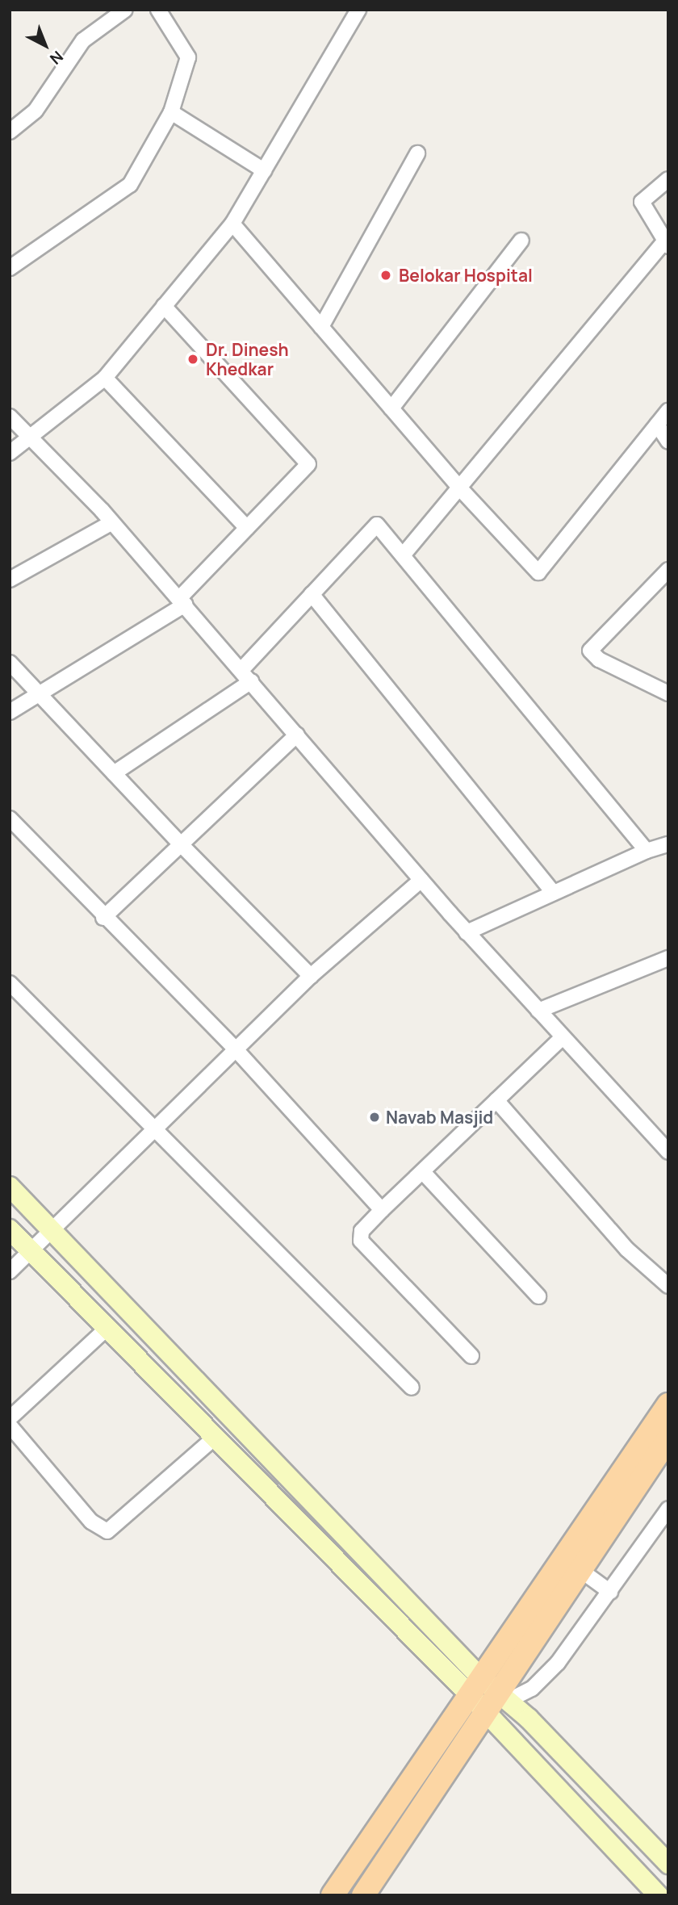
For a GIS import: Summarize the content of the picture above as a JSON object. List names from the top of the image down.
{
  "places": ["Belokar Hospital", "Dr. Dinesh Khedkar", "Navab Masjid"],
  "north": "bottom right"
}
